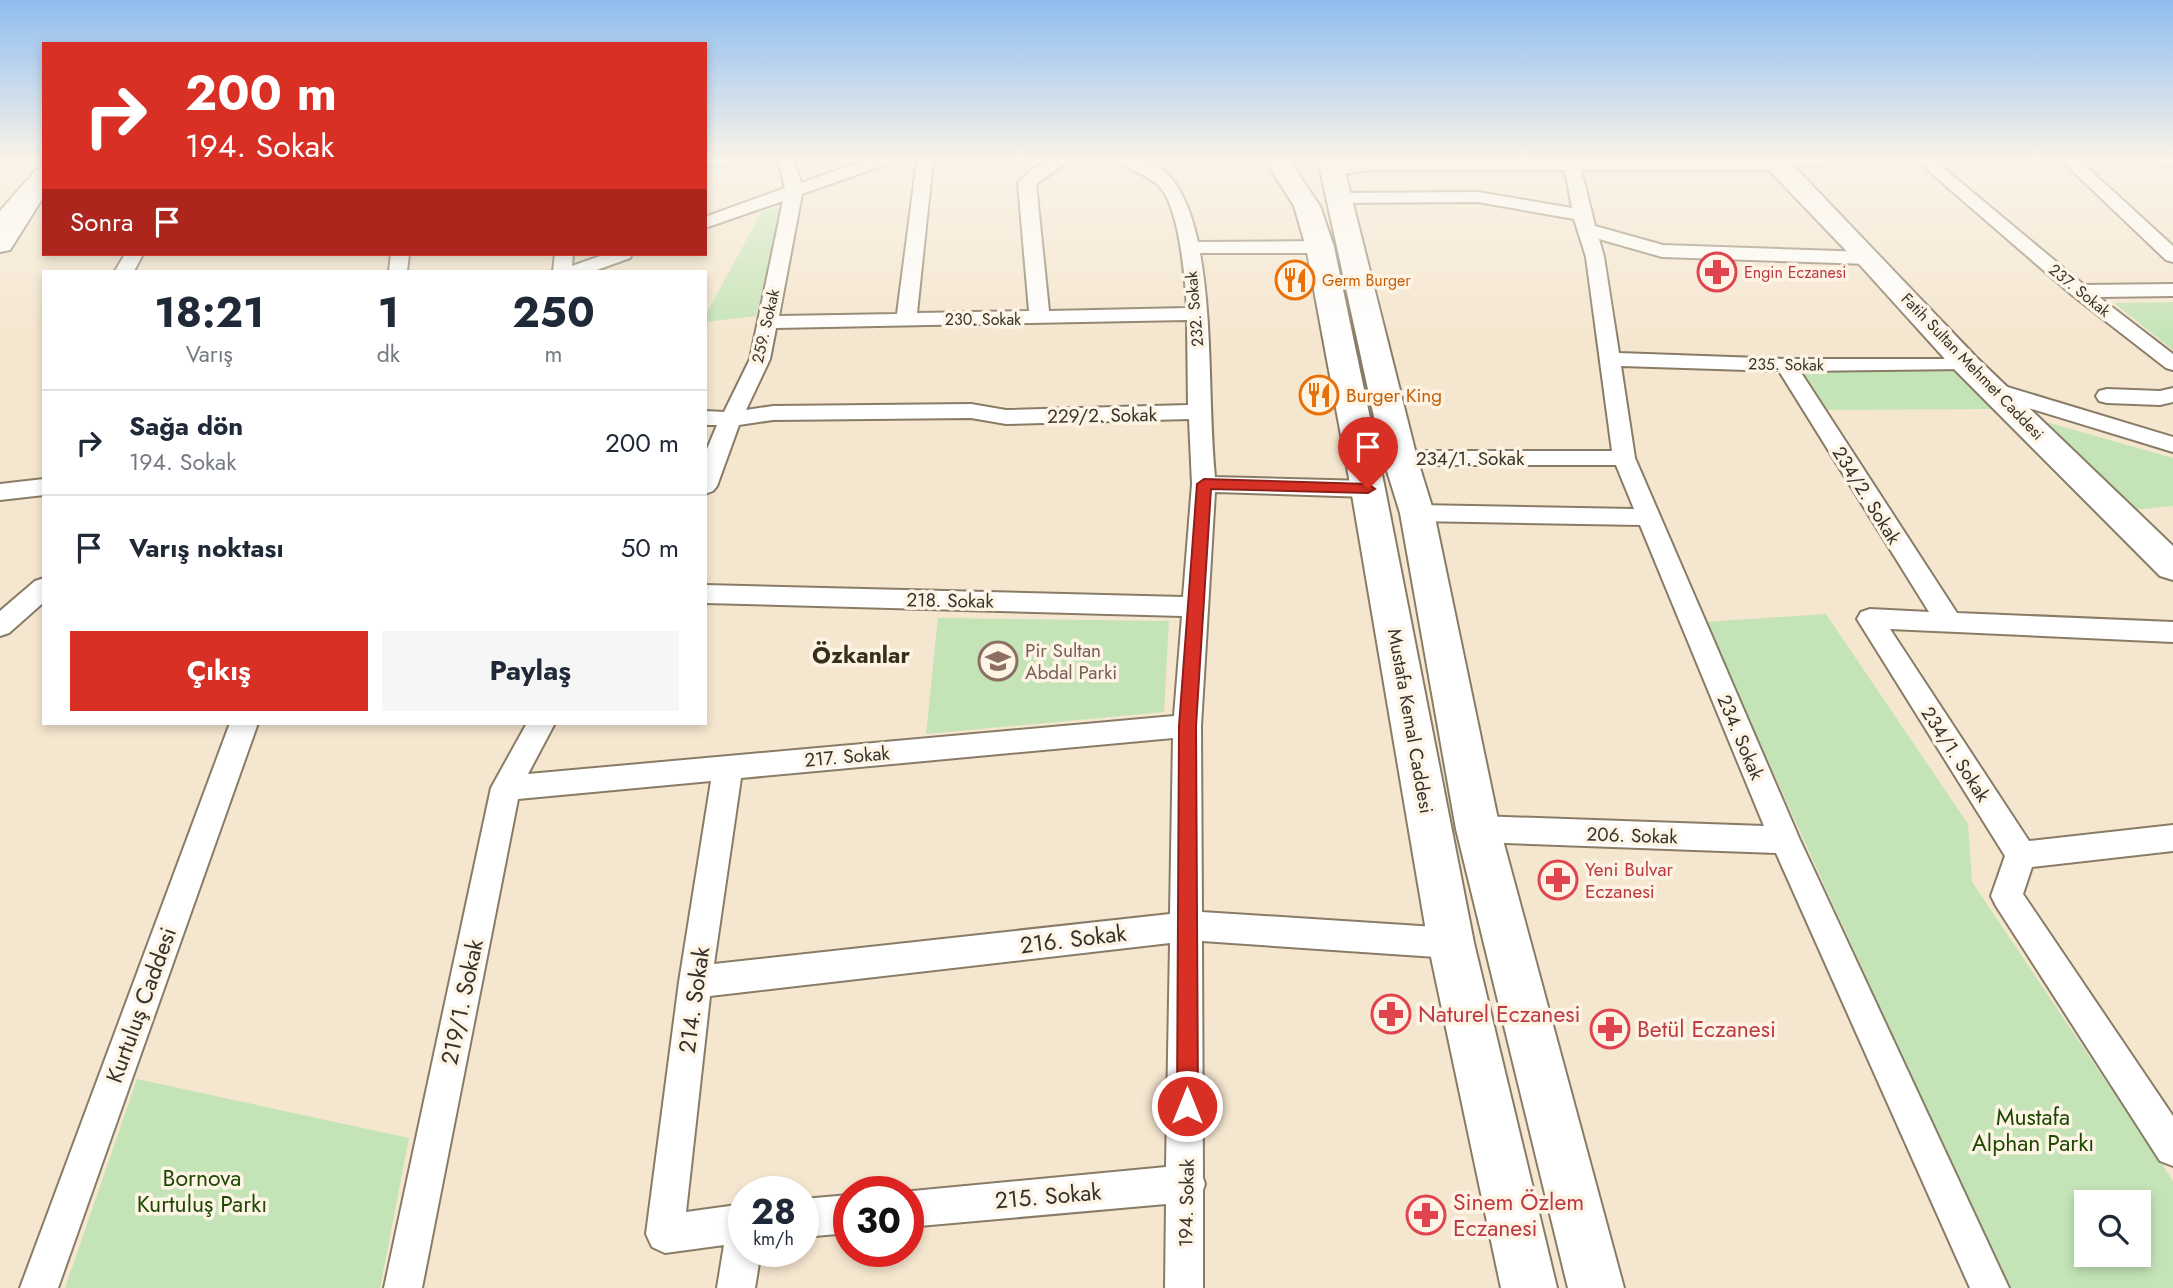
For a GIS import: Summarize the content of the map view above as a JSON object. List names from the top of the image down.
{
  "streets": {
    "main road": ["Fatih Sultan Mehmet Caddesi", "Mustafa Kemal Caddesi"],
    "street": [
      "237. Sokak",
      "232. Sokak",
      "230. Sokak",
      "259. Sokak",
      "235. Sokak",
      "229/2. Sokak",
      "234/1. Sokak",
      "234/2. Sokak",
      "218. Sokak",
      "234. Sokak",
      "217. Sokak",
      "206. Sokak",
      "216. Sokak",
      "214. Sokak",
      "219/1. Sokak",
      "Kurtuluş Caddesi",
      "215. Sokak",
      "194. Sokak"
    ]
  },
  "crossings": [
    ["232. Sokak", "230. Sokak"],
    ["232. Sokak", "229/2. Sokak"],
    ["232. Sokak", "194. Sokak"],
    ["230. Sokak", "259. Sokak"],
    ["259. Sokak", "229/2. Sokak"],
    ["235. Sokak", "Fatih Sultan Mehmet Caddesi"],
    ["235. Sokak", "234/2. Sokak"],
    ["235. Sokak", "234. Sokak"],
    ["234/1. Sokak", "234/2. Sokak"],
    ["234/1. Sokak", "234. Sokak"],
    ["218. Sokak", "194. Sokak"],
    ["Mustafa Kemal Caddesi", "216. Sokak"],
    ["234. Sokak", "206. Sokak"],
    ["217. Sokak", "214. Sokak"],
    ["217. Sokak", "219/1. Sokak"],
    ["217. Sokak", "194. Sokak"],
    ["216. Sokak", "214. Sokak"],
    ["216. Sokak", "194. Sokak"],
    ["215. Sokak", "194. Sokak"]
  ],
  "districts": ["Özkanlar"],
  "parks": ["Mustafa Alphan Parkı", "Bornova Kurtuluş Parkı"],
  "places": {
    "pharmacy": [
      "Engin Eczanesi",
      "Yeni Bulvar Eczanesi",
      "Naturel Eczanesi",
      "Betül Eczanesi",
      "Sinem Özlem Eczanesi"
    ],
    "restaurant": ["Germ Burger", "Burger King"],
    "school or university": ["Pir Sultan Abdal Parki"]
  },
  "page": {
    "turn": ["200 m", "194. Sokak"],
    "then": "Sonra",
    "eta": [
      "18:21",
      "Varış",
      "1",
      "dk",
      "250",
      "m"
    ],
    "list": [
      {
        "name": "Sağa dön",
        "note": "194. Sokak",
        "value": "200 m"
      },
      {
        "name": "Varış noktası",
        "value": "50 m"
      }
    ],
    "buttons": ["Çıkış", "Paylaş"],
    "speed": "28 km/h",
    "limit": "30"
  }
}
